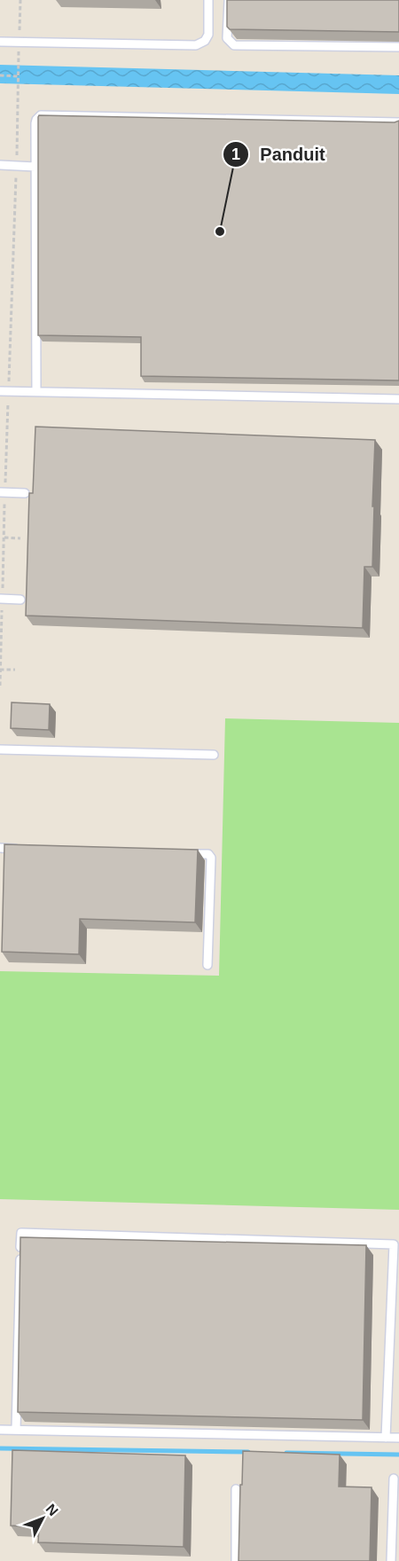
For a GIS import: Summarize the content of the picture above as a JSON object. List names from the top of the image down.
{
  "places": ["Panduit"],
  "north": "top right"
}
